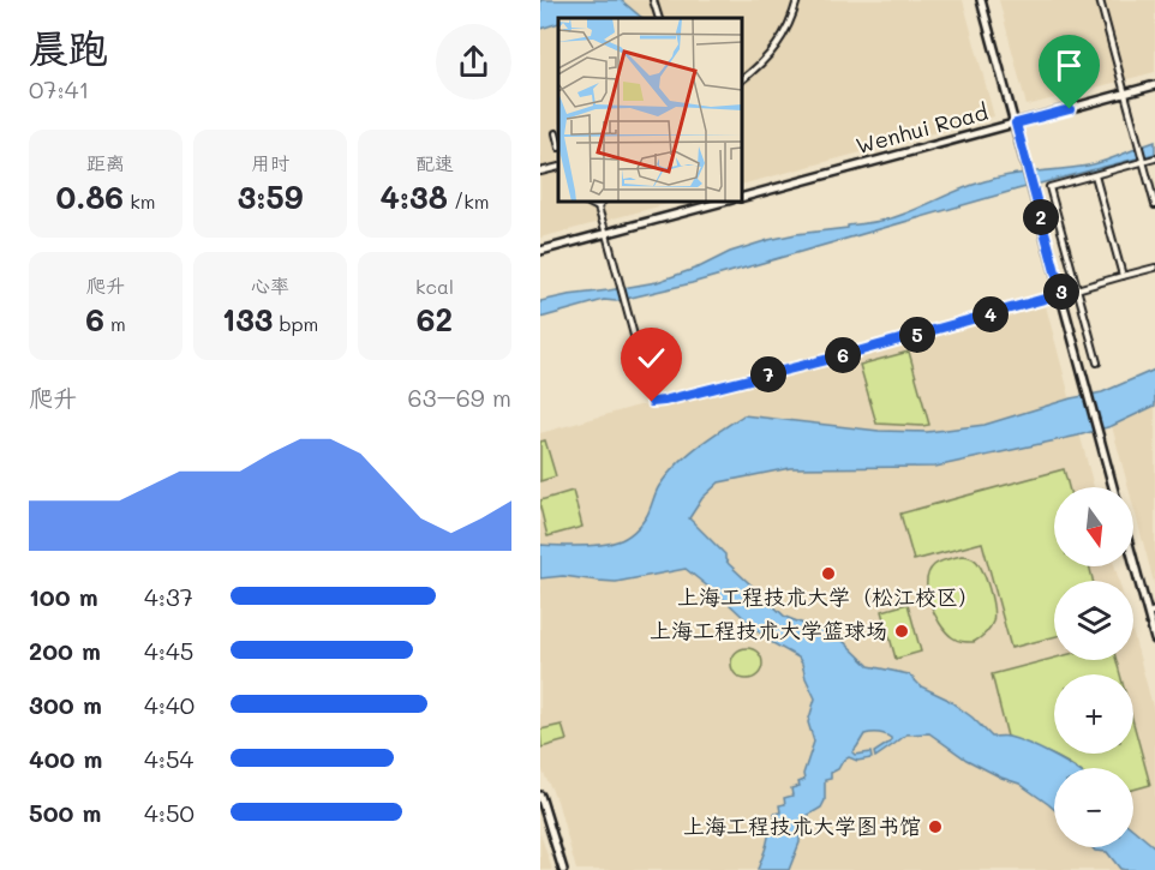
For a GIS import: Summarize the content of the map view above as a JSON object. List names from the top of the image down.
{
  "streets": {
    "main road": ["Wenhui Road"]
  },
  "places": ["上海工程技术大学（松江校区）", "上海工程技术大学篮球场", "上海工程技术大学图书馆"],
  "north": "bottom",
  "page": {
    "heading": ["晨跑", "07:41"],
    "stats": [
      ["距离", "0.86 km"],
      ["用时", "3:59"],
      ["配速", "4:38 /km"],
      ["爬升", "6 m"],
      ["心率", "133 bpm"],
      ["kcal", "62"]
    ],
    "pins": [
      "2",
      "3",
      "4",
      "5",
      "6",
      "7"
    ],
    "chart": ["爬升", "63–69 m"],
    "map_buttons": ["+", "−"],
    "list": [
      {
        "name": "100 m",
        "note": "4:37"
      },
      {
        "name": "200 m",
        "note": "4:45"
      },
      {
        "name": "300 m",
        "note": "4:40"
      },
      {
        "name": "400 m",
        "note": "4:54"
      },
      {
        "name": "500 m",
        "note": "4:50"
      }
    ]
  }
}
